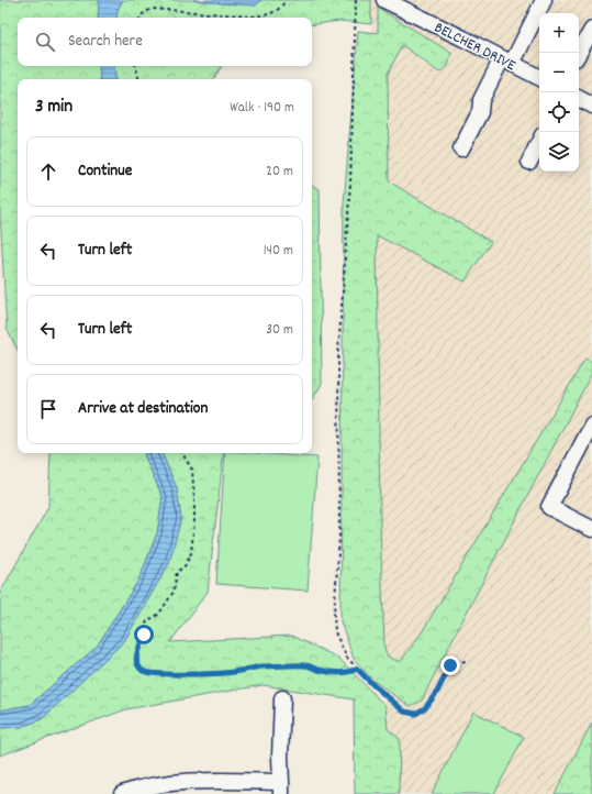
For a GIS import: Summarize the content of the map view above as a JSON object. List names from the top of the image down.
{
  "streets": {
    "street": ["BELCHER DRIVE"]
  },
  "page": {
    "map_buttons": ["+", "−"],
    "search": "Search here",
    "heading": ["3 min", "Walk · 190 m"],
    "list": [
      ["Continue", "20 m"],
      ["Turn left", "140 m"],
      ["Turn left", "30 m"],
      "Arrive at destination"
    ]
  }
}
